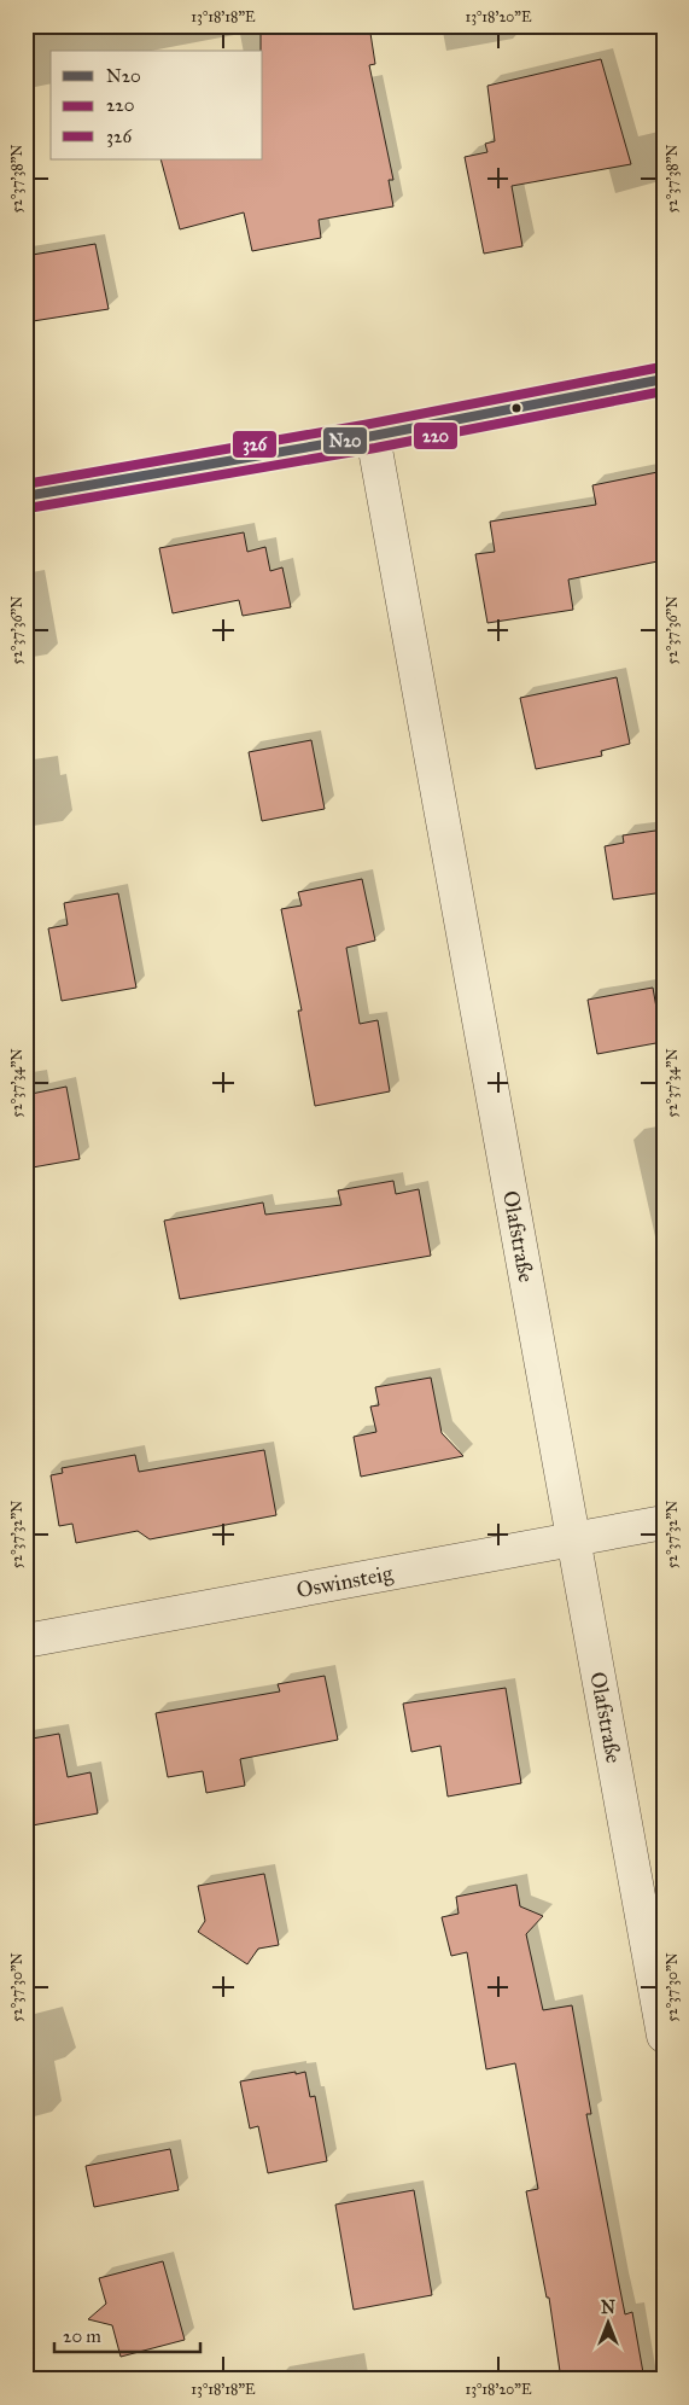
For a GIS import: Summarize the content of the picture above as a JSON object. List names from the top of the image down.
{
  "streets": {
    "street": ["Olafstraße", "Oswinsteig"]
  },
  "crossings": [
    ["Olafstraße", "Oswinsteig"]
  ],
  "lines": ["transit line 326", "transit line N20", "transit line 220"],
  "legend": ["N20", "220", "326"],
  "scale_bar": "20 m",
  "north": "top",
  "coordinates": [
    "13°18'18\"E",
    "13°18'20\"E",
    "52°37'38\"N",
    "52°37'36\"N",
    "52°37'34\"N",
    "52°37'32\"N",
    "52°37'30\"N"
  ]
}
